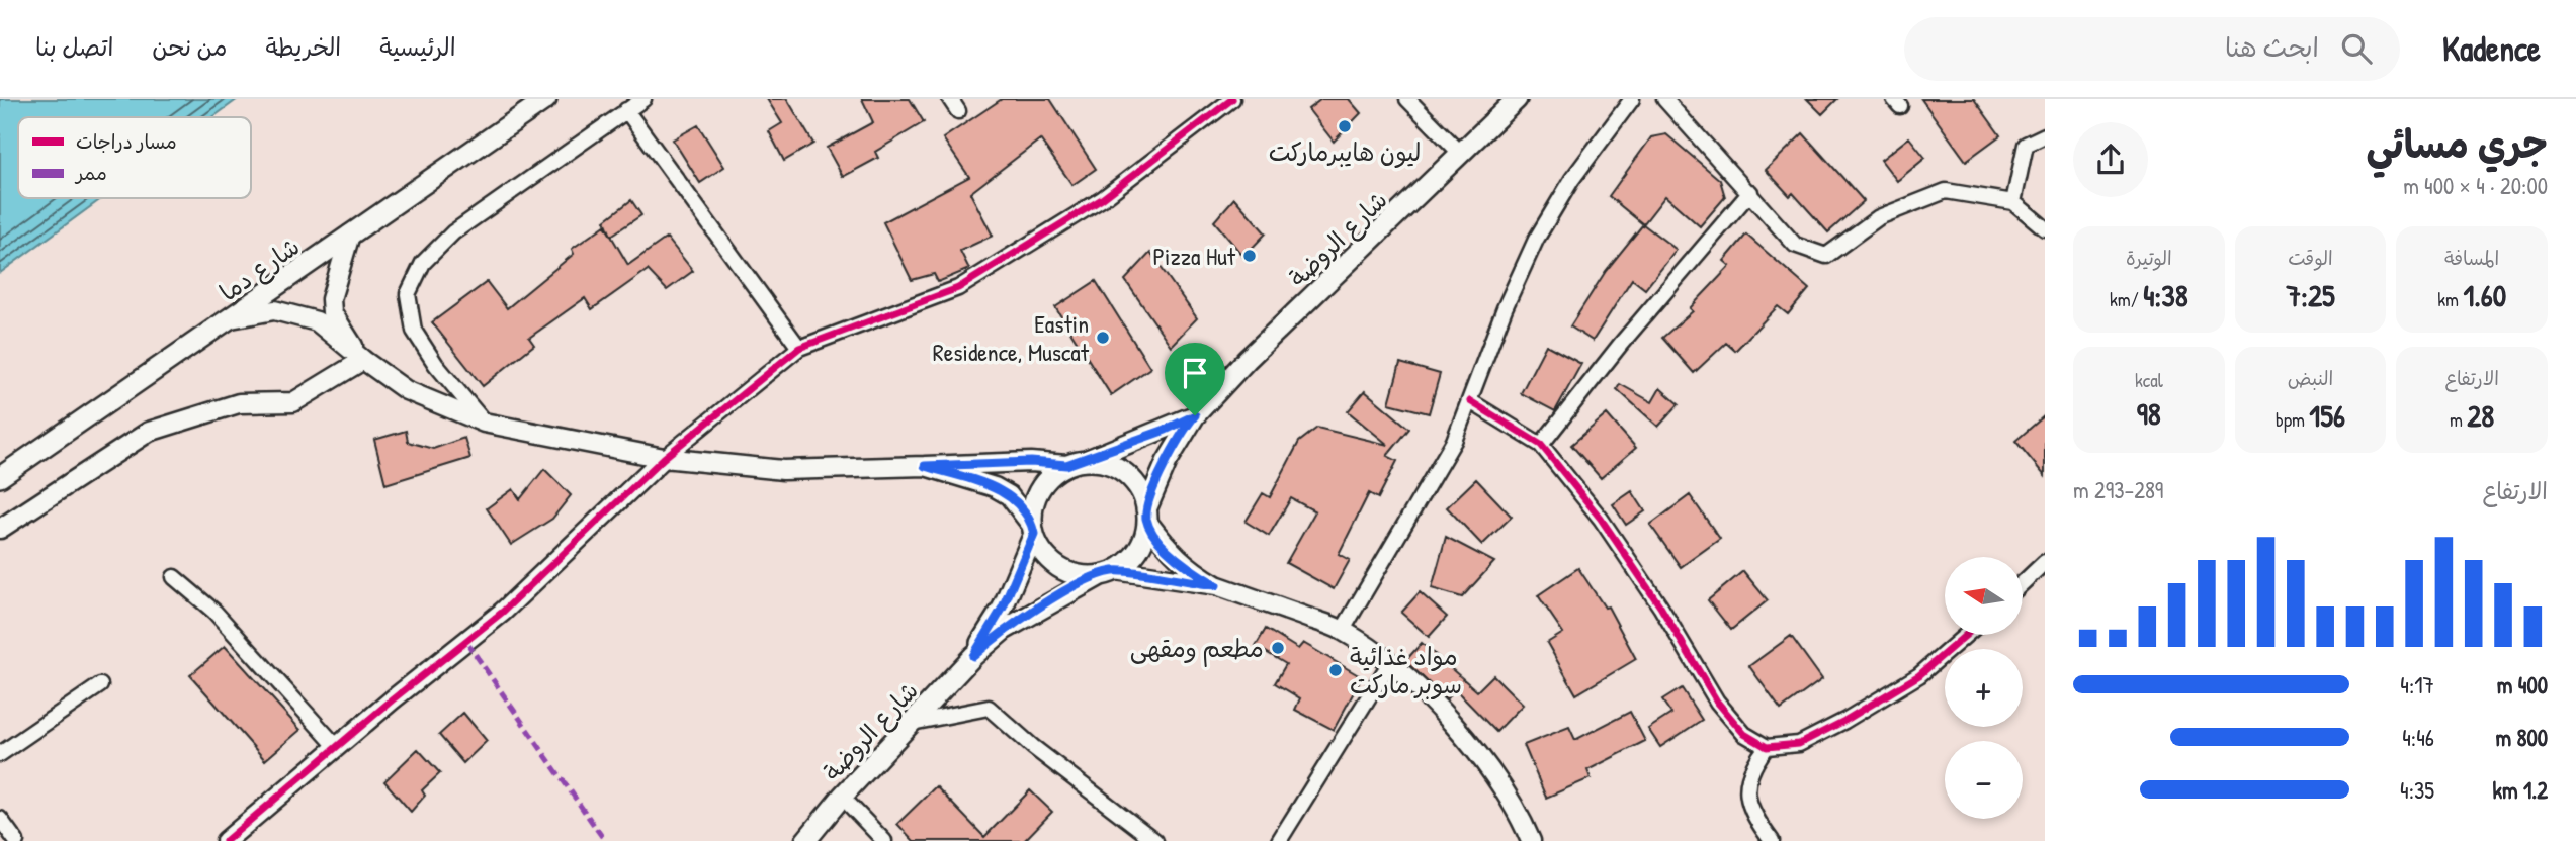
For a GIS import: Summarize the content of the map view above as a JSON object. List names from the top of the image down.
{
  "streets": {
    "main road": ["شارع الروضة", "شارع دما"]
  },
  "places": [
    "ليون هايبرماركت",
    "Pizza Hut",
    "Eastin Residence, Muscat",
    "مطعم ومقهى",
    "مواد غذائية سوبر ماركت"
  ],
  "legend": ["مسار دراجات", "ممر"],
  "north": "left",
  "page": {
    "header": "Kadence",
    "search": "ابحث هنا",
    "nav": [
      "الرئيسية",
      "الخريطة",
      "من نحن",
      "اتصل بنا"
    ],
    "heading": ["جري مسائي", "20:00 · 4 × 400 m"],
    "stats": [
      ["المسافة", "1.60 km"],
      ["الوقت", "7:25"],
      ["الوتيرة", "4:38 /km"],
      ["الارتفاع", "28 m"],
      ["النبض", "156 bpm"],
      ["kcal", "98"]
    ],
    "chart": ["الارتفاع", "289–293 m"],
    "map_buttons": ["+", "−"],
    "list": [
      {
        "name": "400 m",
        "note": "4:17"
      },
      {
        "name": "800 m",
        "note": "4:46"
      },
      {
        "name": "1.2 km",
        "note": "4:35"
      }
    ]
  }
}
